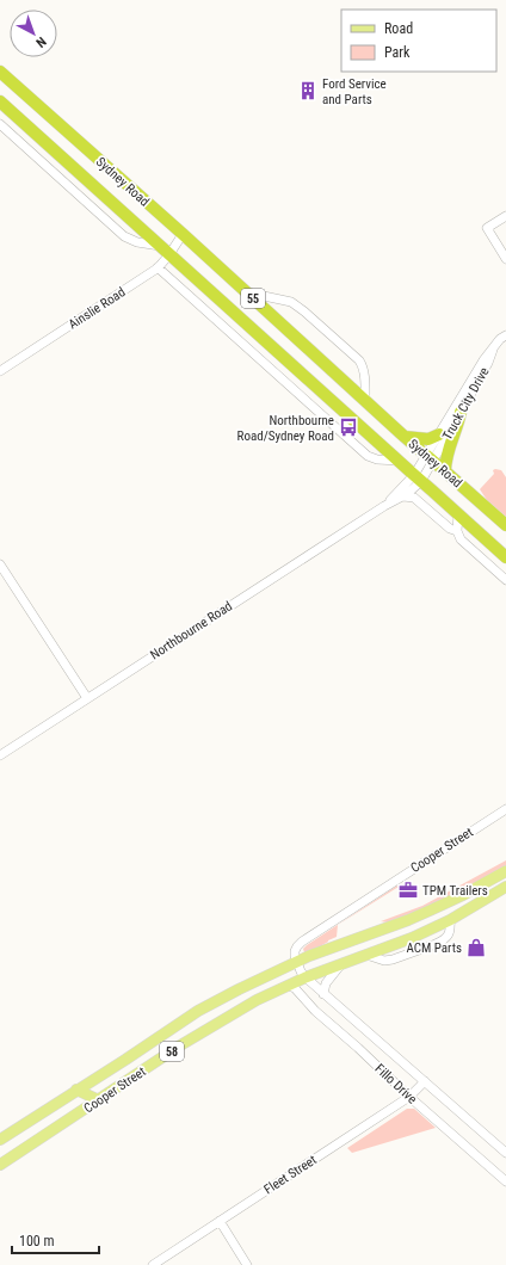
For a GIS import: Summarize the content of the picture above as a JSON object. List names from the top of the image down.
{
  "streets": {
    "highway": ["Sydney Road", "55"],
    "main road": ["Cooper Street", "58"],
    "street": [
      "Ainslie Road",
      "Truck City Drive",
      "Northbourne Road",
      "Fillo Drive",
      "Fleet Street"
    ]
  },
  "crossings": [
    ["Sydney Road", "Ainslie Road"],
    ["Sydney Road", "Truck City Drive"],
    ["Sydney Road", "Northbourne Road"],
    ["Truck City Drive", "Northbourne Road"],
    ["Cooper Street", "Fillo Drive"],
    ["Fillo Drive", "Fleet Street"]
  ],
  "places": {
    "building": ["Ford Service and Parts"],
    "bus stop": ["Northbourne Road/Sydney Road"],
    "office": ["TPM Trailers"],
    "shop": ["ACM Parts"]
  },
  "legend": ["Road", "Park"],
  "scale_bar": "100 m",
  "north": "bottom right"
}
